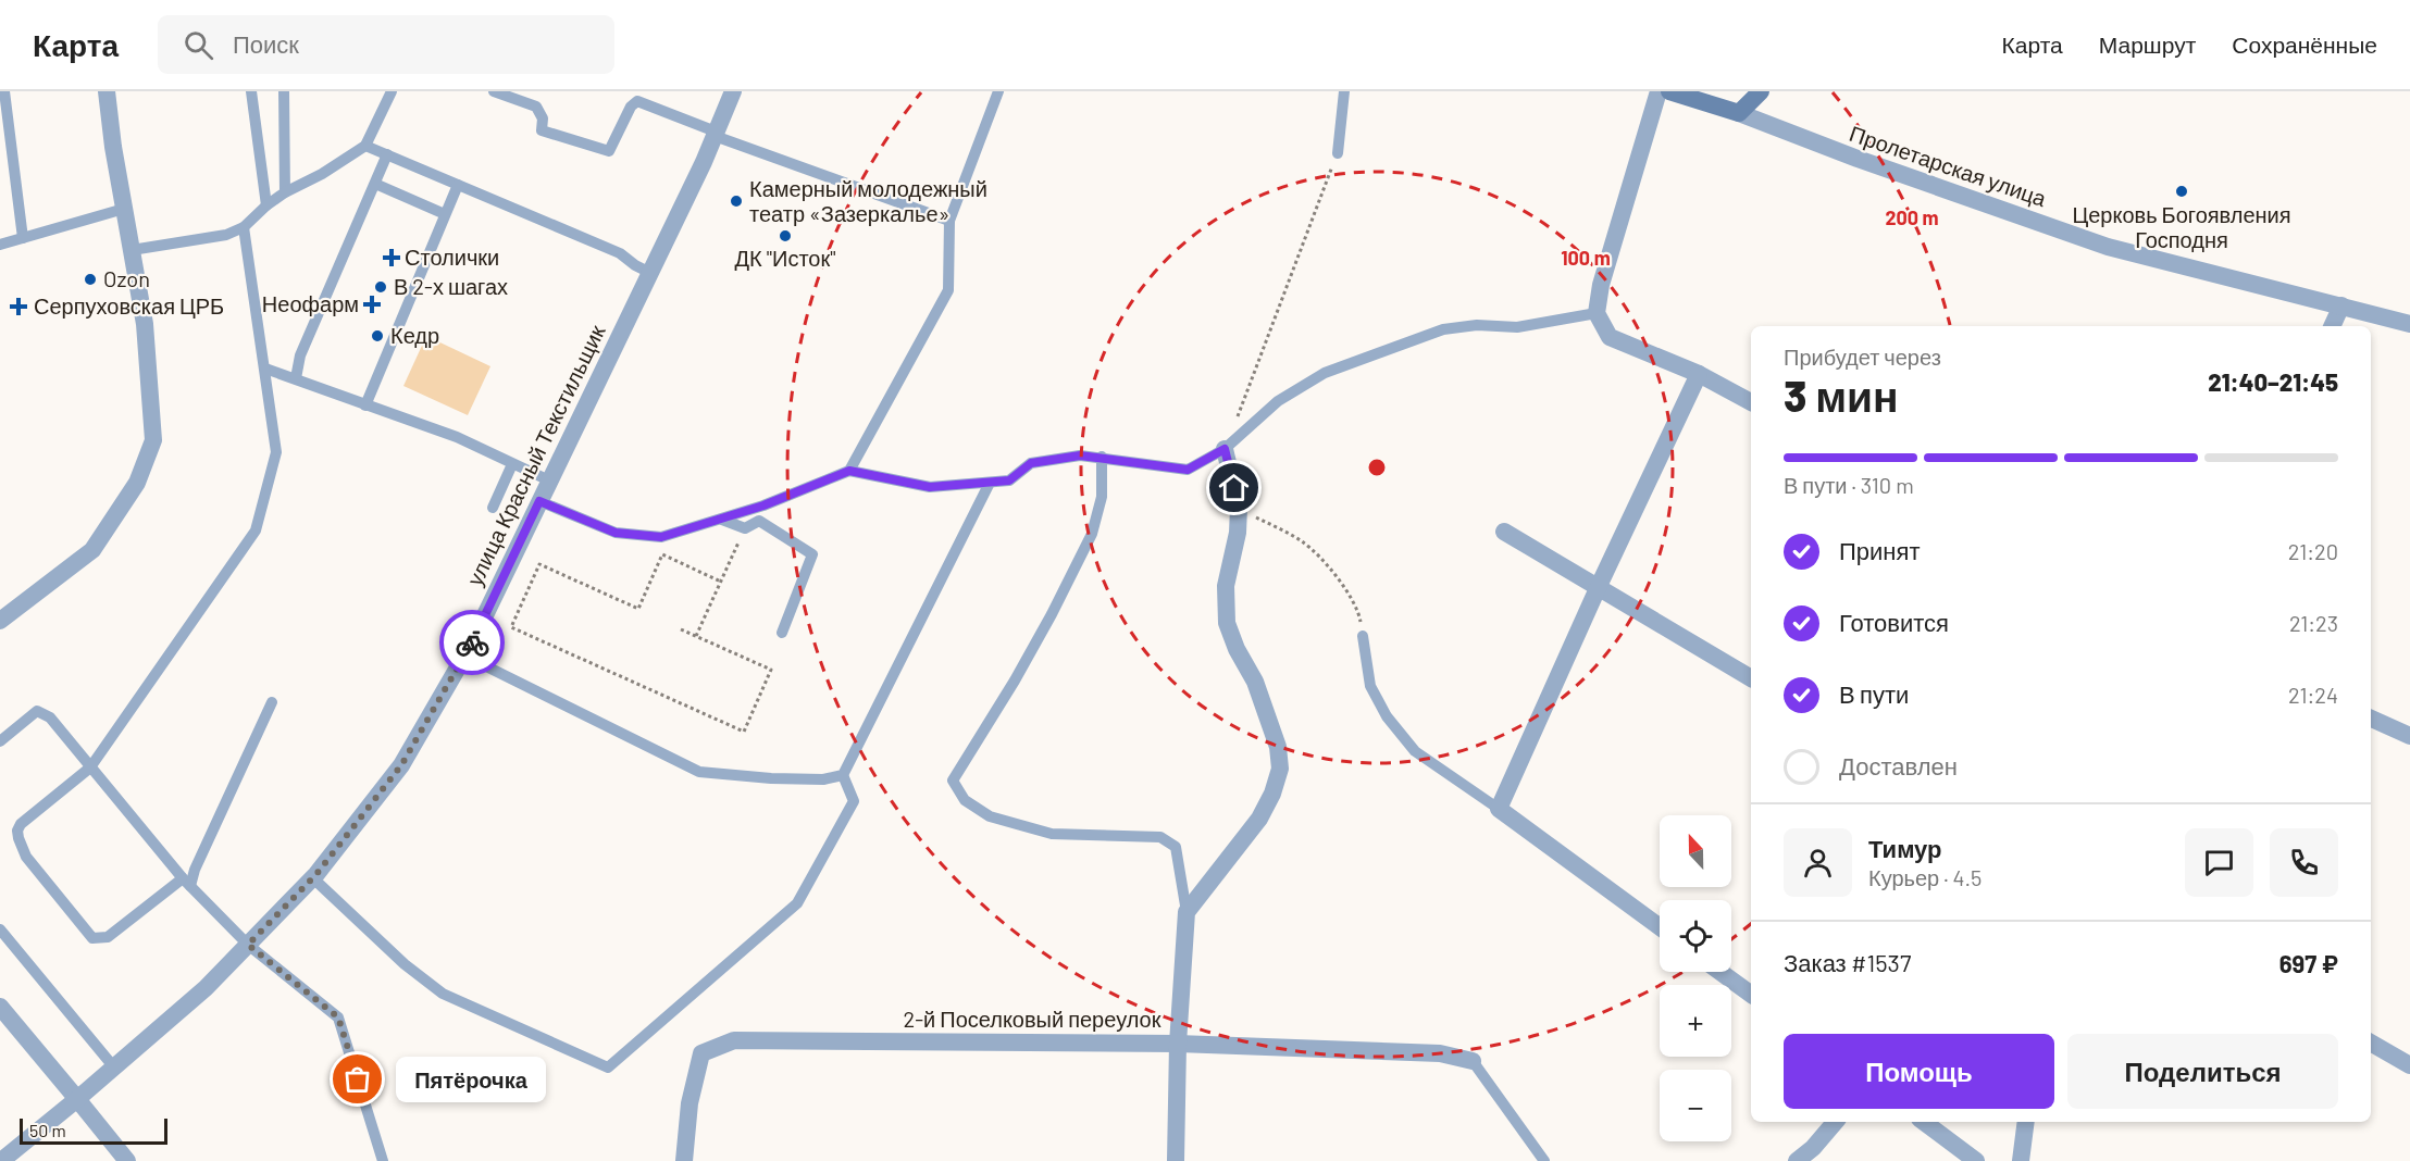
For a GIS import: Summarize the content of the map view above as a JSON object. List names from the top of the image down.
{
  "streets": {
    "street": ["Пролетарская улица", "улица Красный Текстильщик", "2-й Поселковый переулок"]
  },
  "places": {
    "other": [
      "Церковь Богоявления Господня",
      "Камерный молодежный театр «Зазеркалье»",
      "ДК \"Исток\"",
      "Ozon",
      "В 2-х шагах",
      "Кедр",
      "Пятёрочка"
    ],
    "health": ["Столички", "Неофарм", "Серпуховская ЦРБ"]
  },
  "scale_bar": "50 m",
  "north": "top",
  "page": {
    "header": "Карта",
    "search": "Поиск",
    "nav": ["Карта", "Маршрут", "Сохранённые"],
    "heading": ["3 мин", "Прибудет через", "21:40–21:45"],
    "panel": [
      "Тимур",
      "Курьер · 4.5",
      "Заказ #1537",
      "697 ₽"
    ],
    "bar": "В пути · 310 m",
    "list": [
      ["Принят", "21:20"],
      ["Готовится", "21:23"],
      ["В пути", "21:24"],
      "Доставлен"
    ],
    "map_buttons": ["+", "−"],
    "buttons": ["Помощь", "Поделиться"],
    "bubble": "Пятёрочка",
    "scale": "50 m"
  },
  "rings": ["200 m", "100 m"]
}
